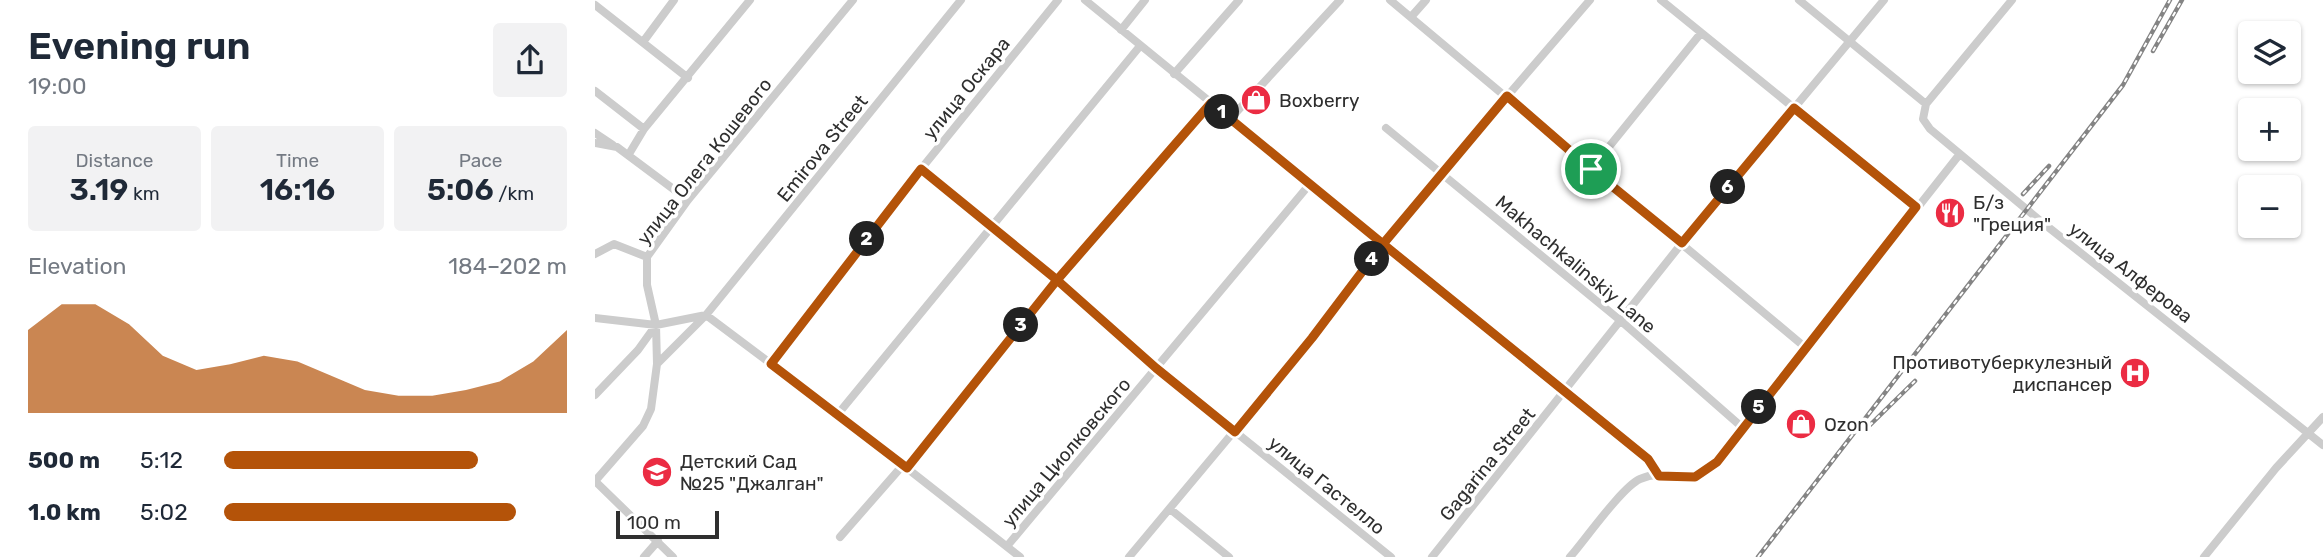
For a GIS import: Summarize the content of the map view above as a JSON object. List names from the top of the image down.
{
  "streets": {
    "street": [
      "улица Оскара",
      "Emirova Street",
      "улица Олега Кошевого",
      "Makhachkalinskiy Lane",
      "улица Алферова",
      "улица Циолковского",
      "Gagarina Street",
      "улица Гастелло"
    ]
  },
  "crossings": [
    ["улица Оскара", "улица Гастелло"],
    ["Emirova Street", "улица Олега Кошевого"],
    ["Makhachkalinskiy Lane", "Gagarina Street"],
    ["улица Циолковского", "улица Гастелло"]
  ],
  "places": {
    "shop": ["Boxberry", "Ozon"],
    "restaurant": ["Б/з \"Греция\""],
    "hospital": ["Противотуберкулезный диспансер"],
    "school or university": ["Детский Сад №25 \"Джалган\""]
  },
  "scale_bar": "100 m",
  "page": {
    "heading": ["Evening run", "19:00"],
    "map_buttons": ["+", "−"],
    "pins": [
      "1",
      "6",
      "2",
      "4",
      "3",
      "5"
    ],
    "stats": [
      ["Distance", "3.19 km"],
      ["Time", "16:16"],
      ["Pace", "5:06 /km"]
    ],
    "chart": ["Elevation", "184–202 m"],
    "list": [
      {
        "name": "500 m",
        "note": "5:12"
      },
      {
        "name": "1.0 km",
        "note": "5:02"
      }
    ],
    "scale": "100 m"
  }
}
